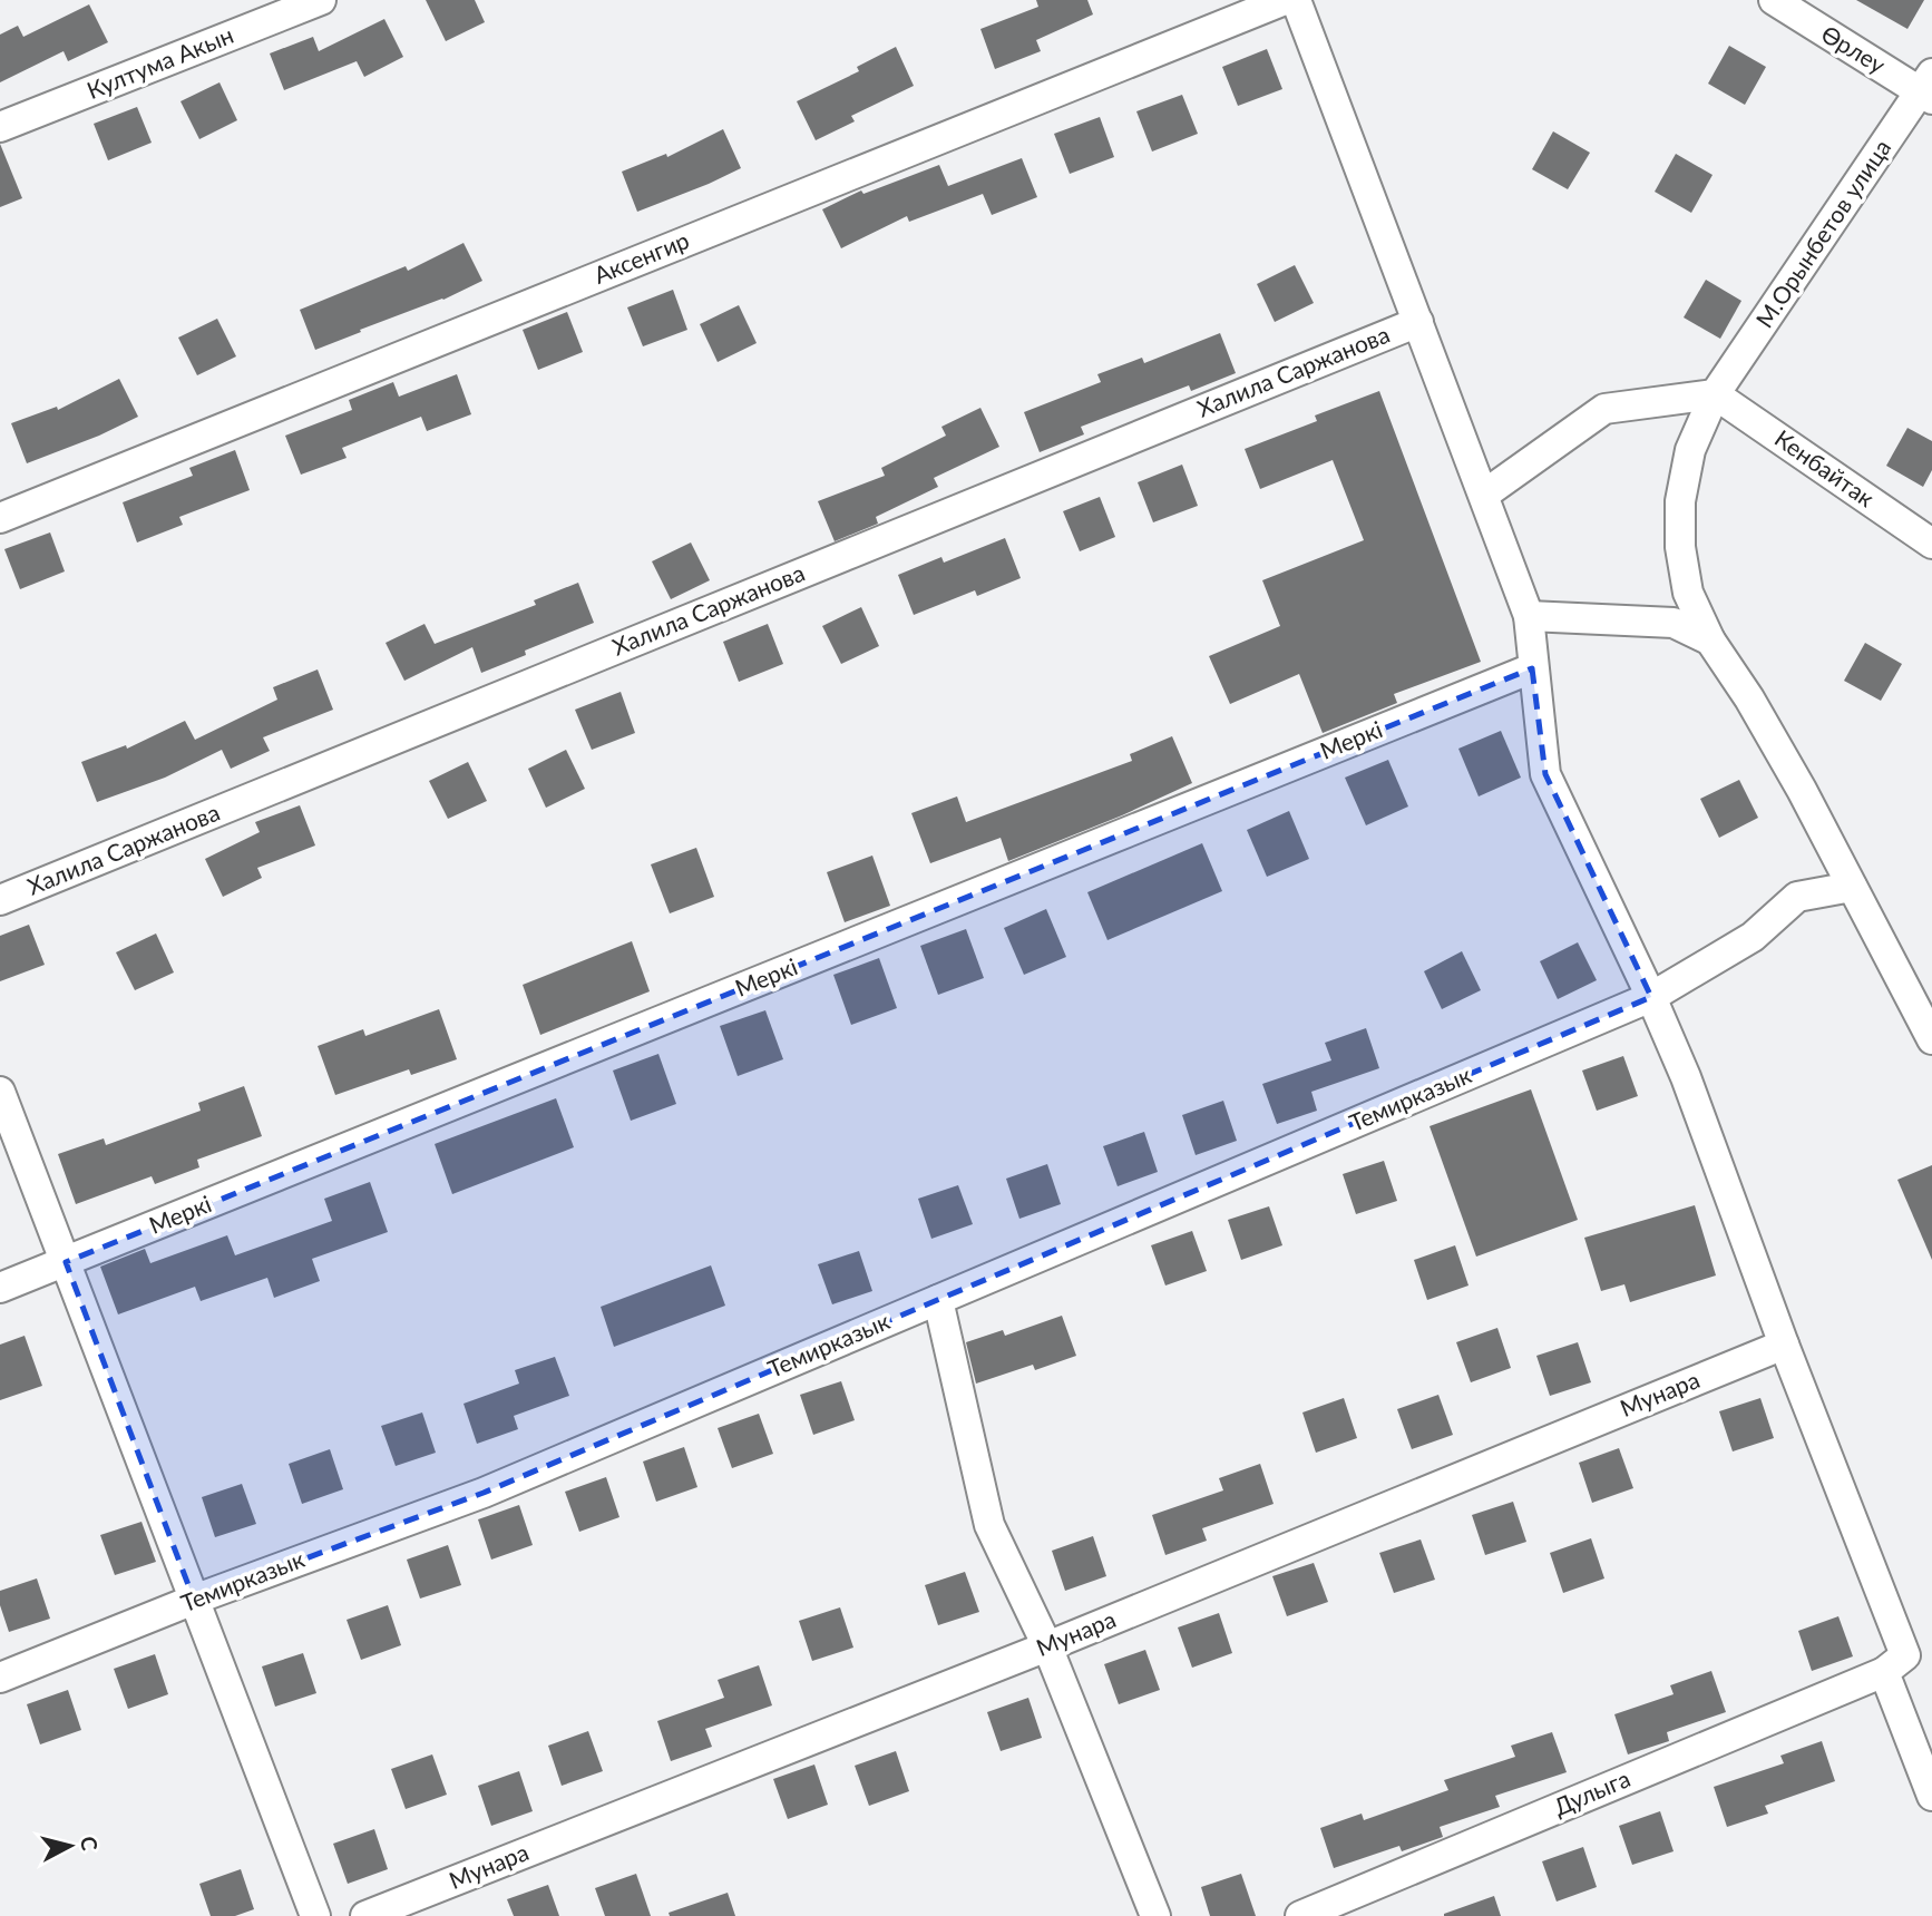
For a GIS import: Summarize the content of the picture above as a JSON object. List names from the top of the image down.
{
  "streets": {
    "street": [
      "Өрлеу",
      "Култума Акын",
      "М.Орынбетов улица",
      "Аксенгир",
      "Халила Саржанова",
      "Кенбайтак",
      "Меркі",
      "Темирказык",
      "Мунара",
      "Дулыга"
    ]
  },
  "crossings": [
    ["Өрлеу", "М.Орынбетов улица"],
    ["М.Орынбетов улица", "Кенбайтак"],
    ["М.Орынбетов улица", "Темирказык"]
  ],
  "north": "right"
}
